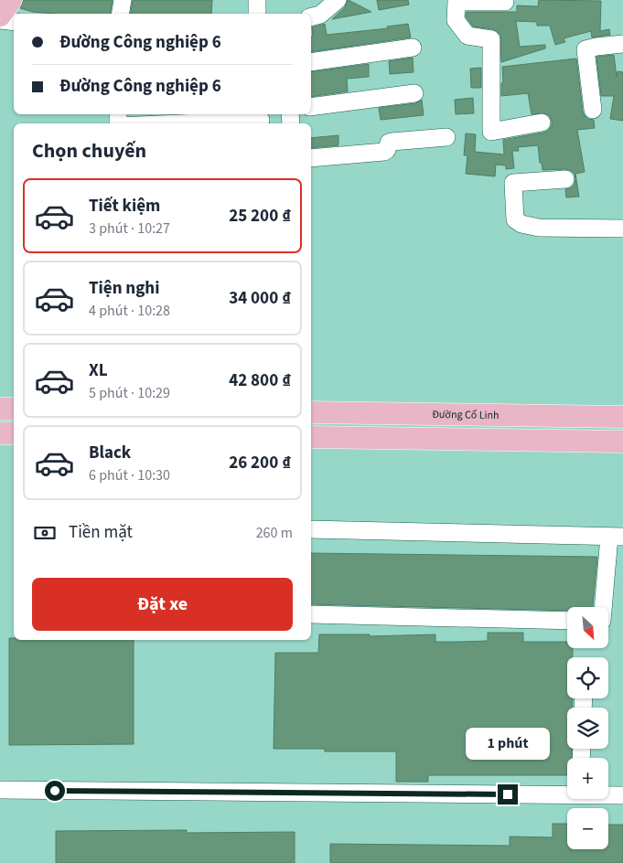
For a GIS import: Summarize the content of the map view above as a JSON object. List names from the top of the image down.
{
  "streets": {
    "main road": ["Đường Cổ Linh"]
  },
  "north": "bottom right",
  "page": {
    "banner": ["Đường Công nghiệp 6", "Đường Công nghiệp 6"],
    "heading": "Chọn chuyến",
    "list": [
      {
        "name": "Tiết kiệm",
        "note": "3 phút · 10:27",
        "value": "25 200 ₫"
      },
      {
        "name": "Tiện nghi",
        "note": "4 phút · 10:28",
        "value": "34 000 ₫"
      },
      {
        "name": "XL",
        "note": "5 phút · 10:29",
        "value": "42 800 ₫"
      },
      {
        "name": "Black",
        "note": "6 phút · 10:30",
        "value": "26 200 ₫"
      }
    ],
    "pay": ["Tiền mặt", "260 m"],
    "buttons": "Đặt xe",
    "map_buttons": ["+", "−"],
    "bubble": "1 phút"
  }
}
